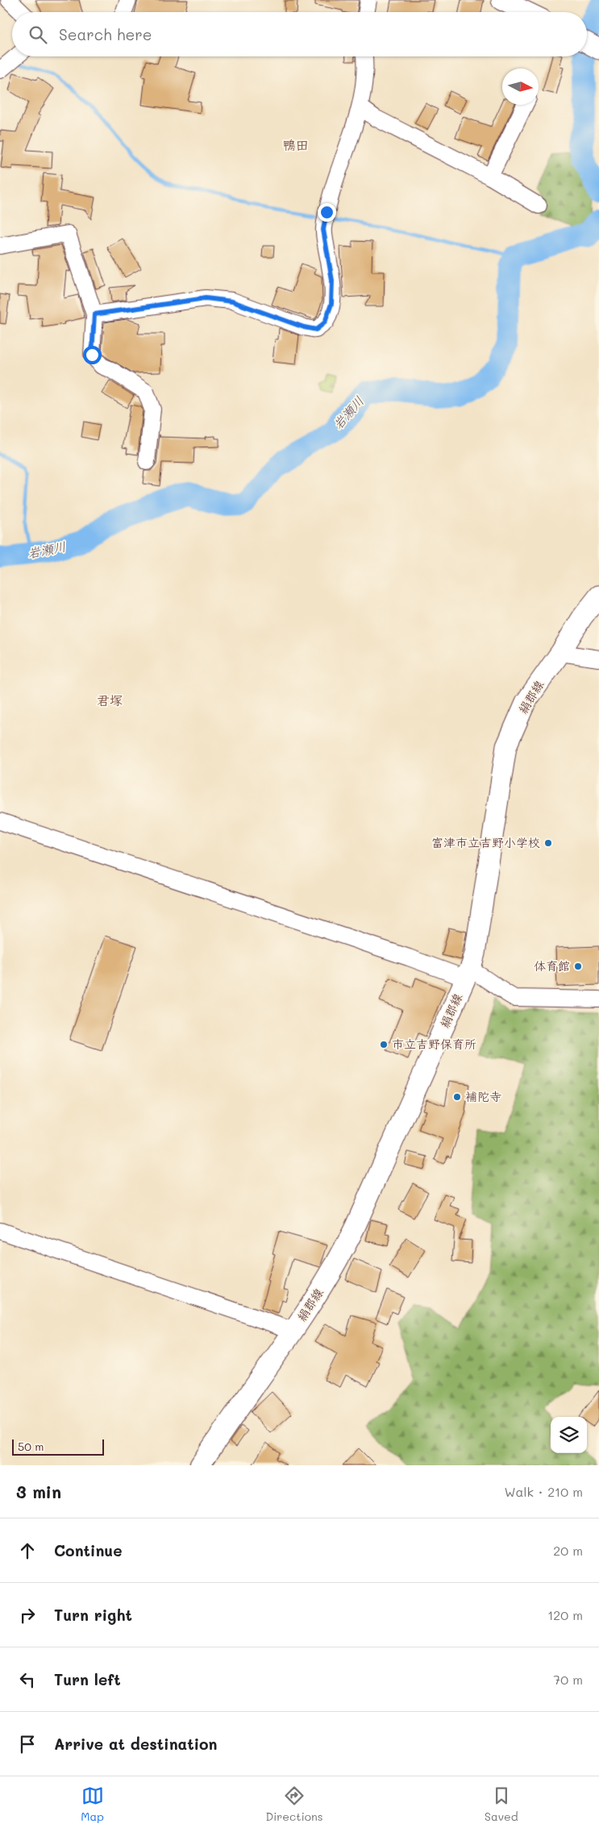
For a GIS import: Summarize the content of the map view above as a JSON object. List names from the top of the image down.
{
  "streets": {
    "main road": ["絹郡線"]
  },
  "districts": ["鴨田", "君塚"],
  "water": ["岩瀬川"],
  "places": [
    "富津市立吉野小学校",
    "体育館",
    "市立吉野保育所",
    "補陀寺"
  ],
  "scale_bar": "50 m",
  "north": "right",
  "page": {
    "search": "Search here",
    "scale": "50 m",
    "heading": ["3 min", "Walk · 210 m"],
    "list": [
      ["Continue", "20 m"],
      ["Turn right", "120 m"],
      ["Turn left", "70 m"],
      "Arrive at destination"
    ],
    "nav": ["Map", "Directions", "Saved"]
  }
}
